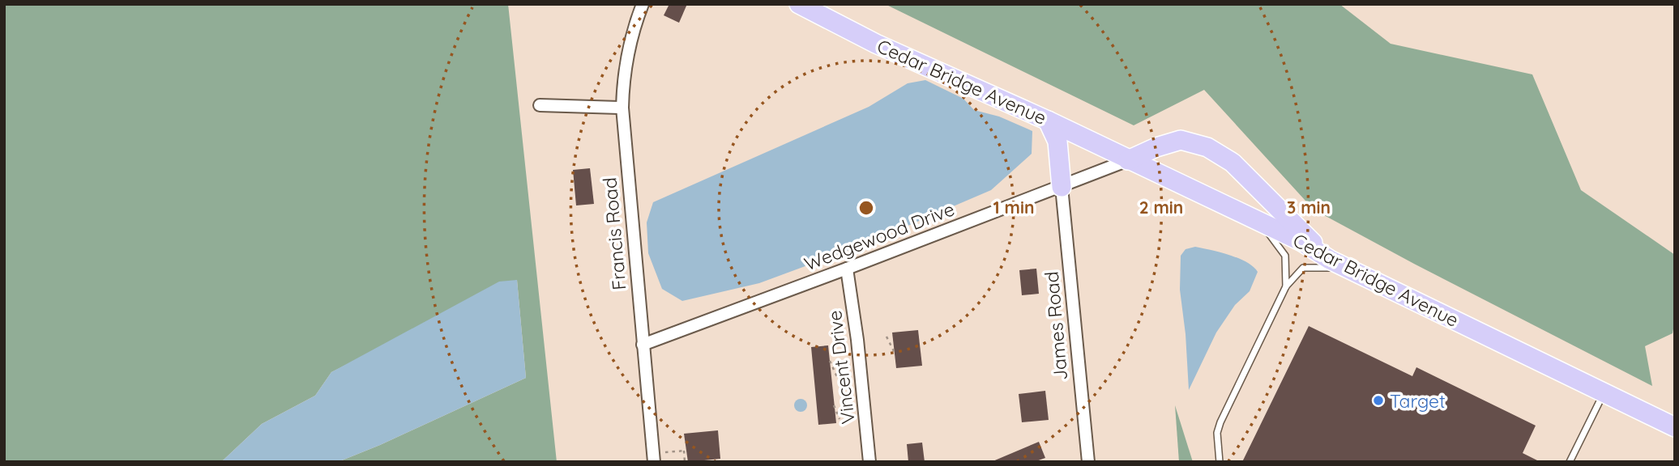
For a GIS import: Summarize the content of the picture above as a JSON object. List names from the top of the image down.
{
  "streets": {
    "main road": ["Cedar Bridge Avenue"],
    "street": [
      "Francis Road",
      "Wedgewood Drive",
      "James Road",
      "Vincent Drive"
    ]
  },
  "crossings": [
    ["Cedar Bridge Avenue", "Wedgewood Drive"],
    ["Francis Road", "Wedgewood Drive"],
    ["Wedgewood Drive", "James Road"],
    ["Wedgewood Drive", "Vincent Drive"]
  ],
  "places": ["Target"],
  "rings": ["1 min", "2 min", "3 min"]
}
